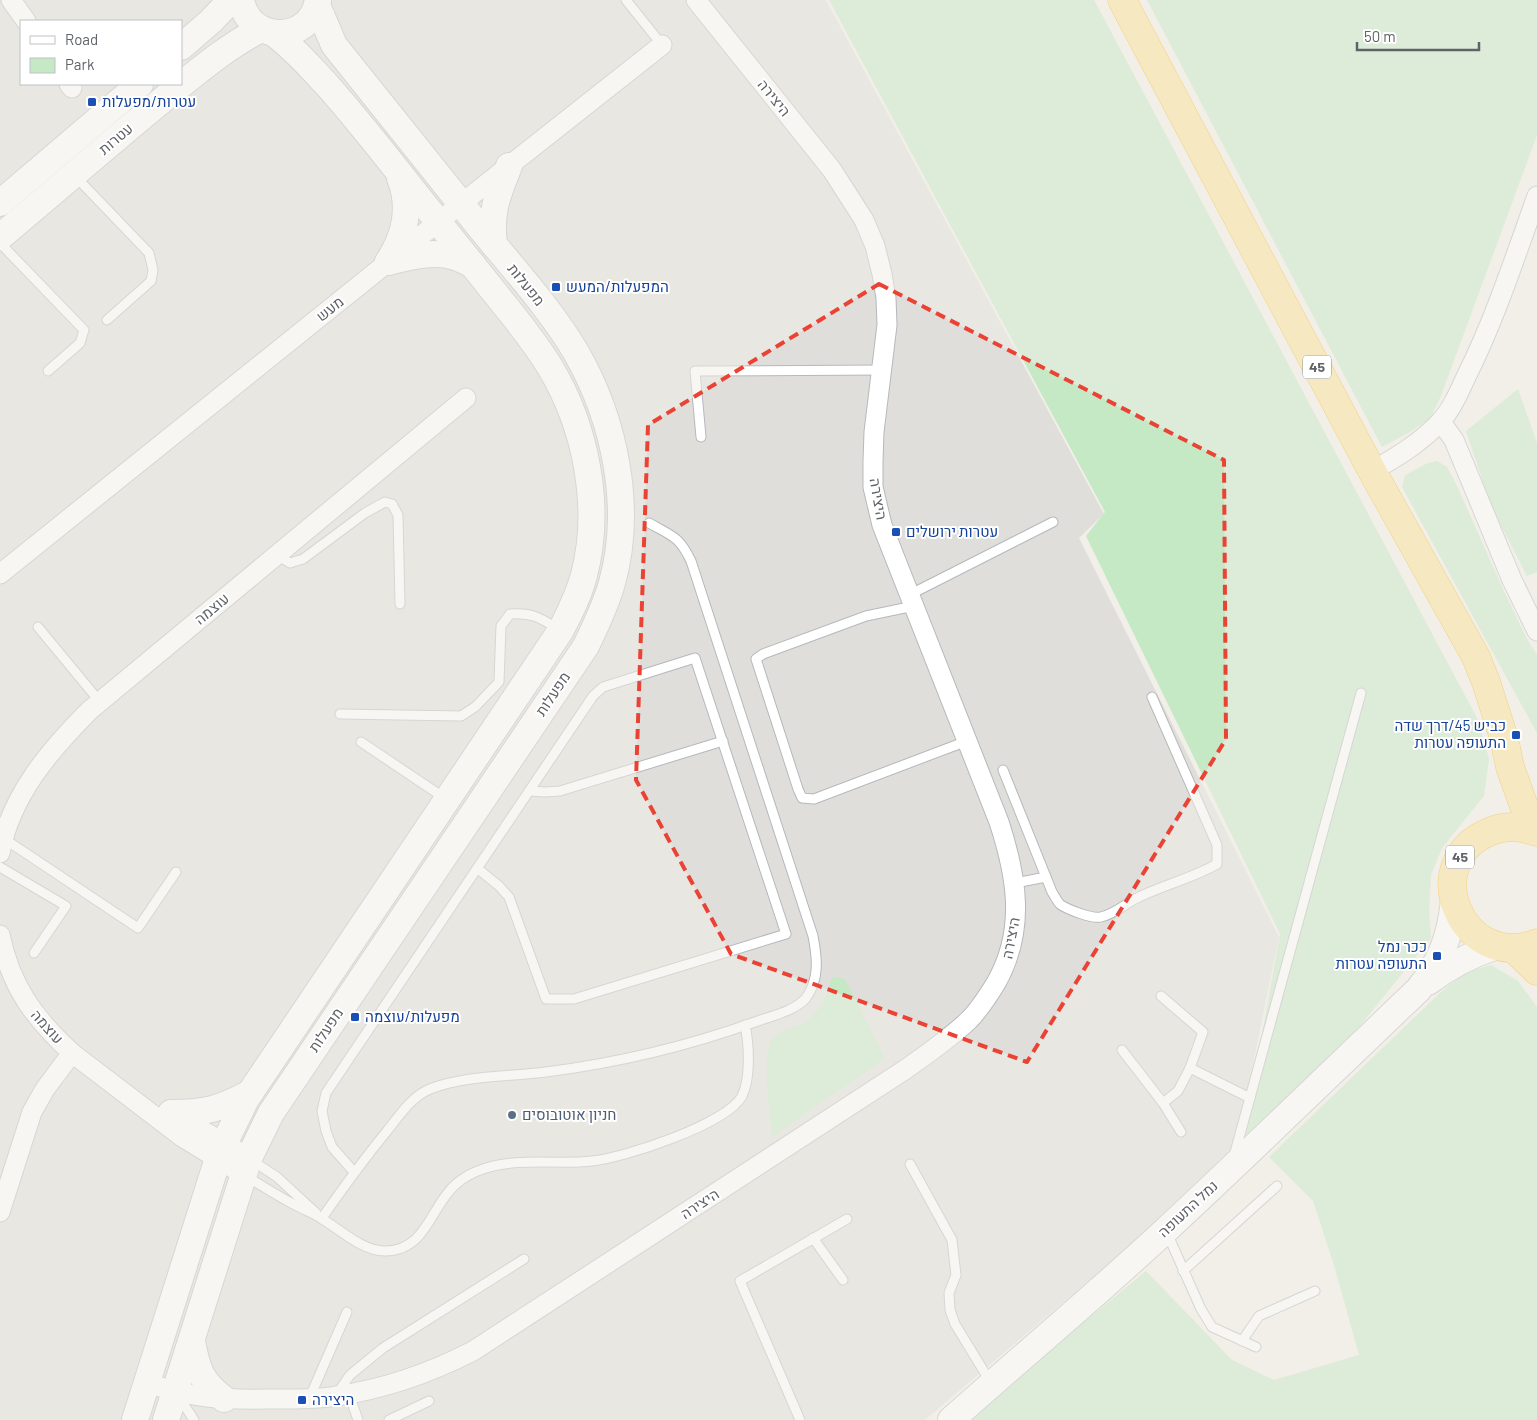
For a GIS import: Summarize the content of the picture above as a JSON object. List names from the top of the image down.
{
  "streets": {
    "highway": ["45"],
    "street": [
      "היצירה",
      "עטרות",
      "מפעלות",
      "מעש",
      "עוצמה",
      "נמל התעופה"
    ]
  },
  "crossings": [
    ["היצירה", "מפעלות"],
    ["עטרות", "מפעלות"],
    ["מפעלות", "מעש"],
    ["מפעלות", "עוצמה"],
    ["45", "נמל התעופה"]
  ],
  "places": {
    "transit": [
      "עטרות/מפעלות",
      "המפעלות/המעש",
      "עטרות ירושלים",
      "כביש 45/דרך שדה התעופה עטרות",
      "ככר נמל התעופה עטרות",
      "מפעלות/עוצמה",
      "היצירה"
    ],
    "other": ["חניון אוטובוסים"]
  },
  "legend": ["Road", "Park"],
  "scale_bar": "50 m"
}
